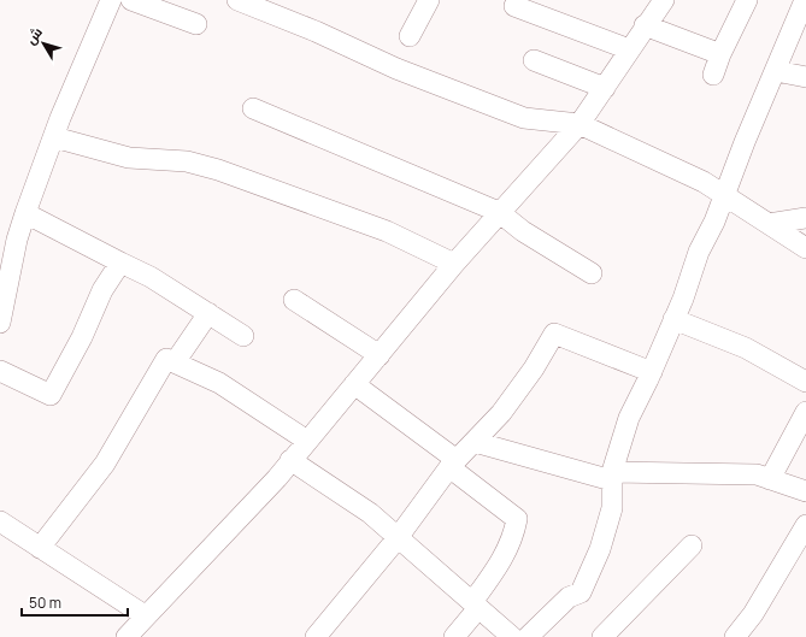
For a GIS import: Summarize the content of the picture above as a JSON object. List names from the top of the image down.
{
  "scale_bar": "50 m",
  "north": "top left"
}
